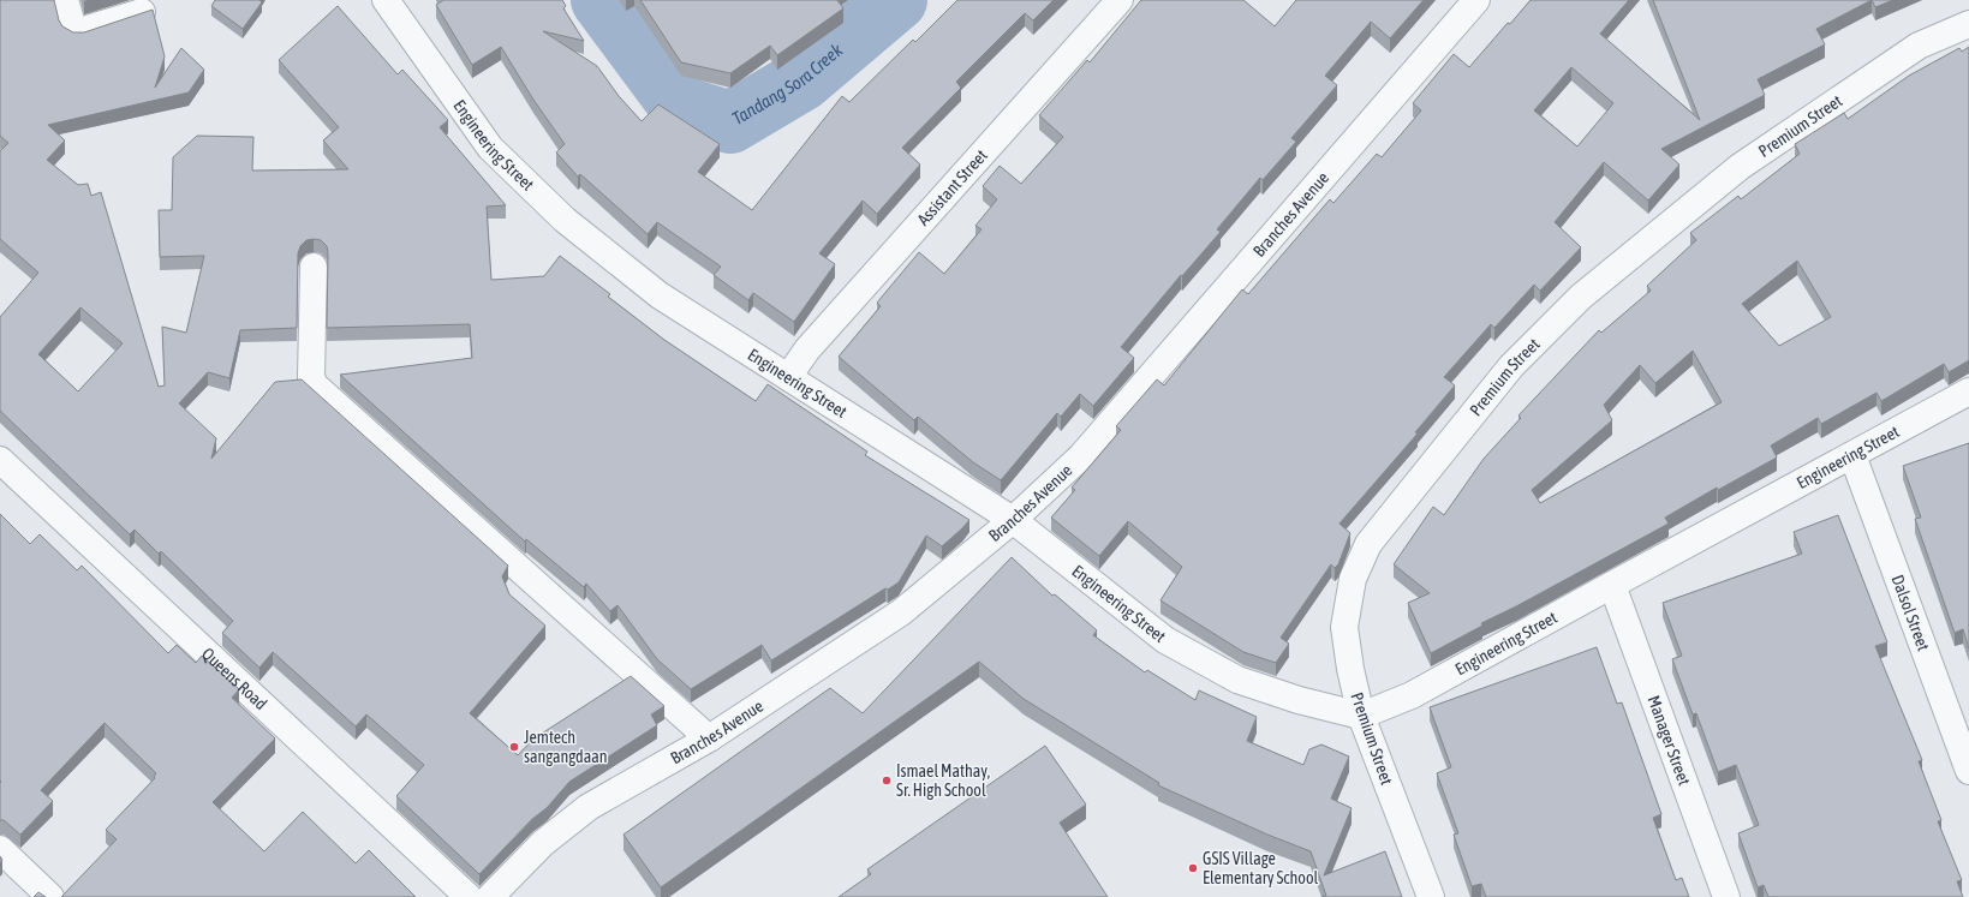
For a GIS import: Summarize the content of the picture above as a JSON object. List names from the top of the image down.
{
  "streets": {
    "street": [
      "Premium Street",
      "Engineering Street",
      "Assistant Street",
      "Branches Avenue",
      "Dalsol Street",
      "Queens Road",
      "Manager Street"
    ]
  },
  "crossings": [
    ["Premium Street", "Engineering Street"],
    ["Engineering Street", "Assistant Street"],
    ["Engineering Street", "Branches Avenue"],
    ["Engineering Street", "Dalsol Street"],
    ["Engineering Street", "Manager Street"]
  ],
  "water": ["Tandang Sora Creek"],
  "places": ["Jemtech sangangdaan", "Ismael Mathay, Sr. High School", "GSIS Village Elementary School"]
}
